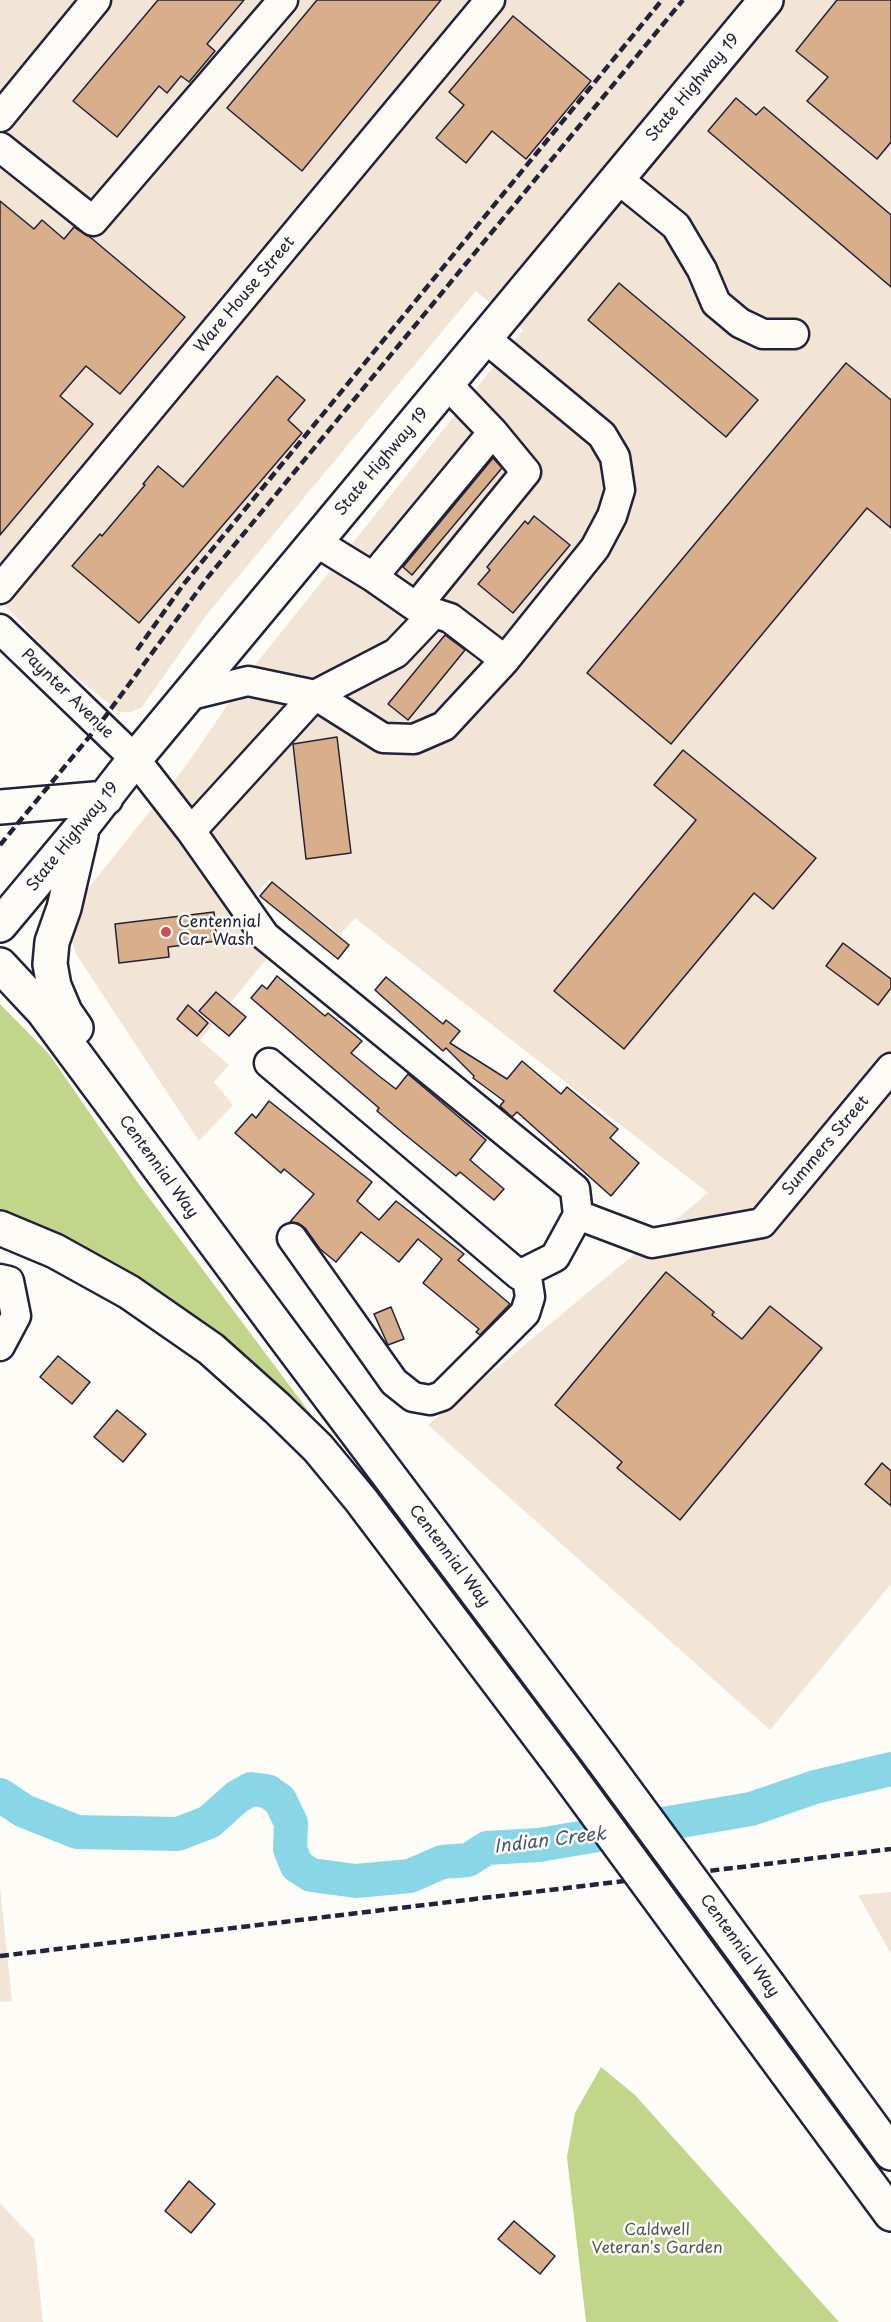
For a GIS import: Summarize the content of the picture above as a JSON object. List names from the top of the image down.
{
  "streets": {
    "main road": ["State Highway 19", "Centennial Way"],
    "street": ["Ware House Street", "Paynter Avenue", "Summers Street"]
  },
  "crossings": [
    ["State Highway 19", "Paynter Avenue"],
    ["Paynter Avenue", "Summers Street"]
  ],
  "water": ["Indian Creek"],
  "parks": ["Caldwell Veteran's Garden"],
  "places": ["Centennial Car Wash"]
}
